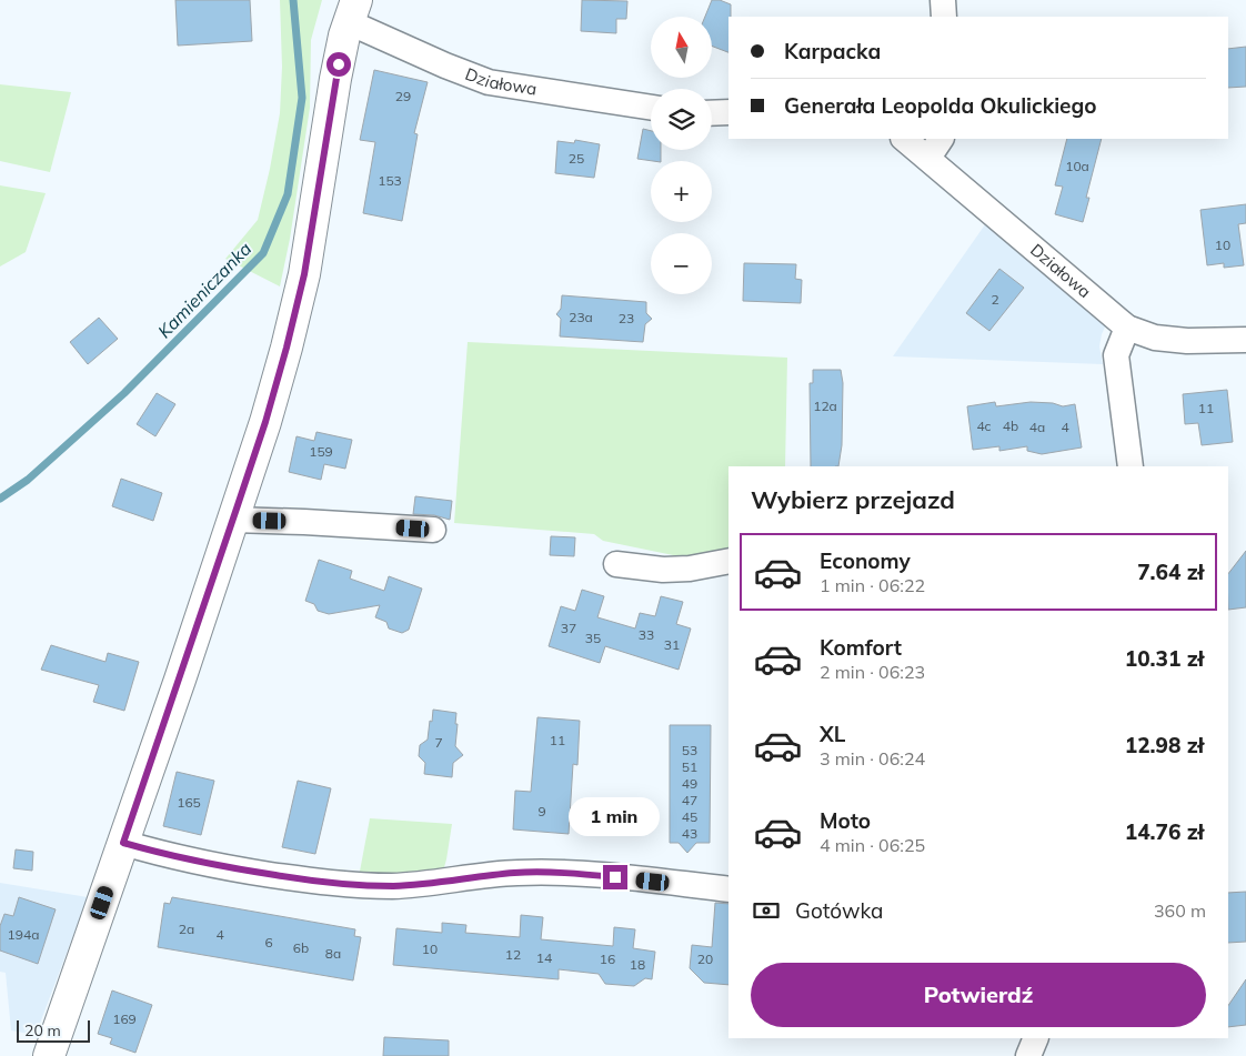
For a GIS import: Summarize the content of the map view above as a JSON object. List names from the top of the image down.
{
  "streets": {
    "street": ["Działowa"]
  },
  "water": ["Kamieniczanka"],
  "house_numbers": [
    "29",
    "25",
    "10a",
    "153",
    "10",
    "2",
    "23a",
    "23",
    "12a",
    "11",
    "4c",
    "4b",
    "4a",
    "4",
    "159",
    "37",
    "33",
    "35",
    "31",
    "11",
    "7",
    "53",
    "51",
    "49",
    "47",
    "165",
    "9",
    "45",
    "43",
    "2a",
    "194a",
    "4",
    "6",
    "6b",
    "10",
    "8a",
    "12",
    "14",
    "16",
    "20",
    "18",
    "169"
  ],
  "scale_bar": "20 m",
  "north": "top",
  "page": {
    "map_buttons": ["+", "−"],
    "banner": ["Karpacka", "Generała Leopolda Okulickiego"],
    "heading": "Wybierz przejazd",
    "list": [
      {
        "name": "Economy",
        "note": "1 min · 06:22",
        "value": "7.64 zł"
      },
      {
        "name": "Komfort",
        "note": "2 min · 06:23",
        "value": "10.31 zł"
      },
      {
        "name": "XL",
        "note": "3 min · 06:24",
        "value": "12.98 zł"
      },
      {
        "name": "Moto",
        "note": "4 min · 06:25",
        "value": "14.76 zł"
      }
    ],
    "bubble": "1 min",
    "pay": ["Gotówka", "360 m"],
    "buttons": "Potwierdź",
    "scale": "20 m"
  }
}
